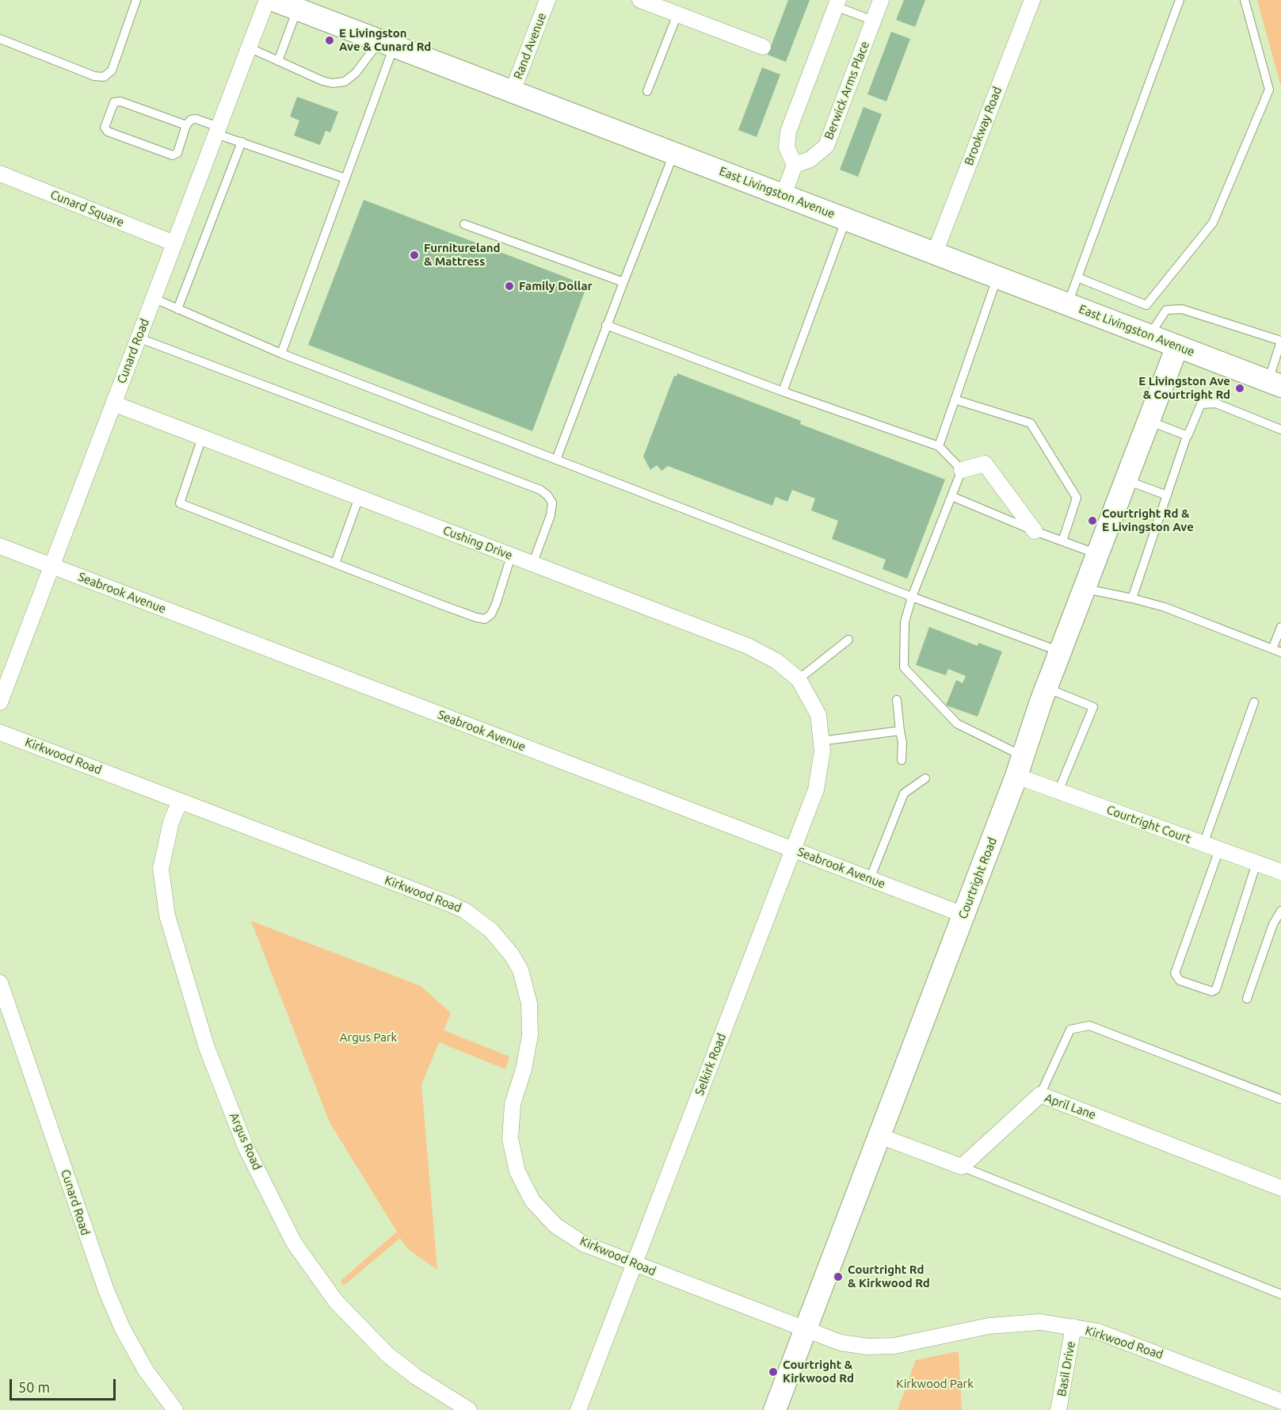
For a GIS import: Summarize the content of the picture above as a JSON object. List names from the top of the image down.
{
  "streets": {
    "street": [
      "Rand Avenue",
      "Berwick Arms Place",
      "Brookway Road",
      "East Livingston Avenue",
      "Cunard Square",
      "Cunard Road",
      "Cushing Drive",
      "Seabrook Avenue",
      "Kirkwood Road",
      "Courtright Court",
      "Courtright Road",
      "Selkirk Road",
      "April Lane",
      "Argus Road",
      "Basil Drive"
    ]
  },
  "crossings": [
    ["Rand Avenue", "East Livingston Avenue"],
    ["Brookway Road", "East Livingston Avenue"],
    ["East Livingston Avenue", "Courtright Road"],
    ["Cunard Square", "Cunard Road"],
    ["Cunard Road", "Cushing Drive"],
    ["Cunard Road", "Seabrook Avenue"],
    ["Cushing Drive", "Selkirk Road"],
    ["Seabrook Avenue", "Courtright Road"],
    ["Seabrook Avenue", "Selkirk Road"],
    ["Kirkwood Road", "Courtright Road"],
    ["Kirkwood Road", "Selkirk Road"],
    ["Kirkwood Road", "Argus Road"],
    ["Kirkwood Road", "Basil Drive"],
    ["Courtright Court", "Courtright Road"]
  ],
  "parks": ["Argus Park", "Kirkwood Park"],
  "places": [
    "E Livingston Ave & Cunard Rd",
    "Furnitureland & Mattress",
    "Family Dollar",
    "E Livingston Ave & Courtright Rd",
    "Courtright Rd & E Livingston Ave",
    "Courtright Rd & Kirkwood Rd",
    "Courtright & Kirkwood Rd"
  ],
  "scale_bar": "50 m"
}
